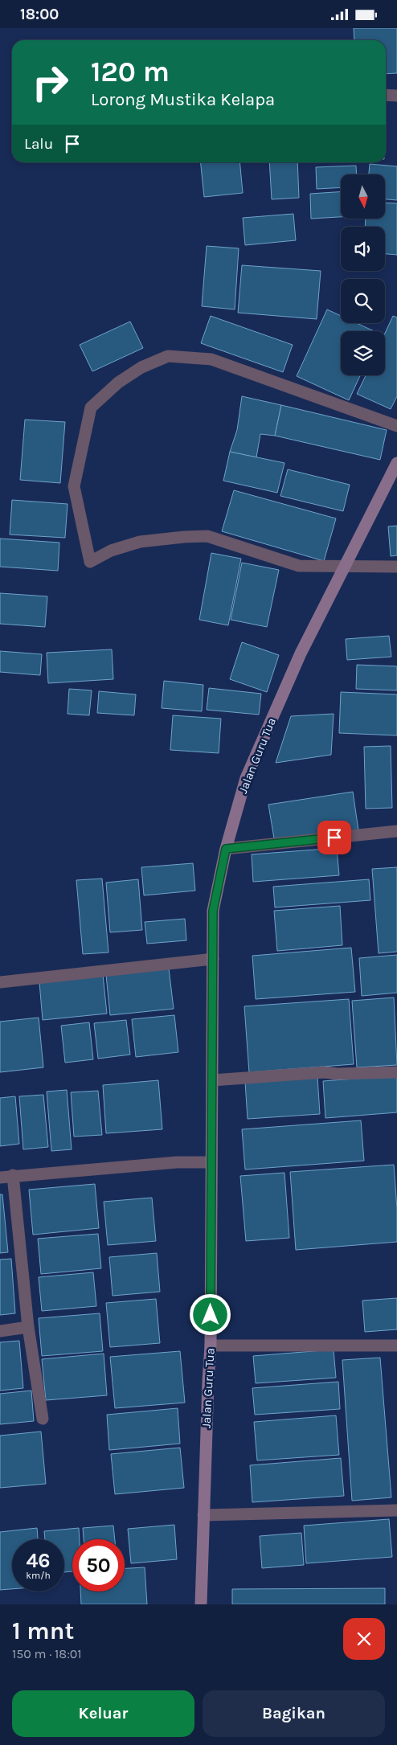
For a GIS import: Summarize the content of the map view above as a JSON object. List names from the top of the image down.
{
  "streets": {
    "main road": ["Jalan Guru Tua"]
  },
  "north": "bottom",
  "page": {
    "status": "18:00",
    "turn": ["120 m", "Lorong Mustika Kelapa"],
    "then": "Lalu",
    "speed": "46 km/h",
    "limit": "50",
    "heading": ["1 mnt", "150 m · 18:01"],
    "buttons": ["Keluar", "Bagikan"]
  }
}
